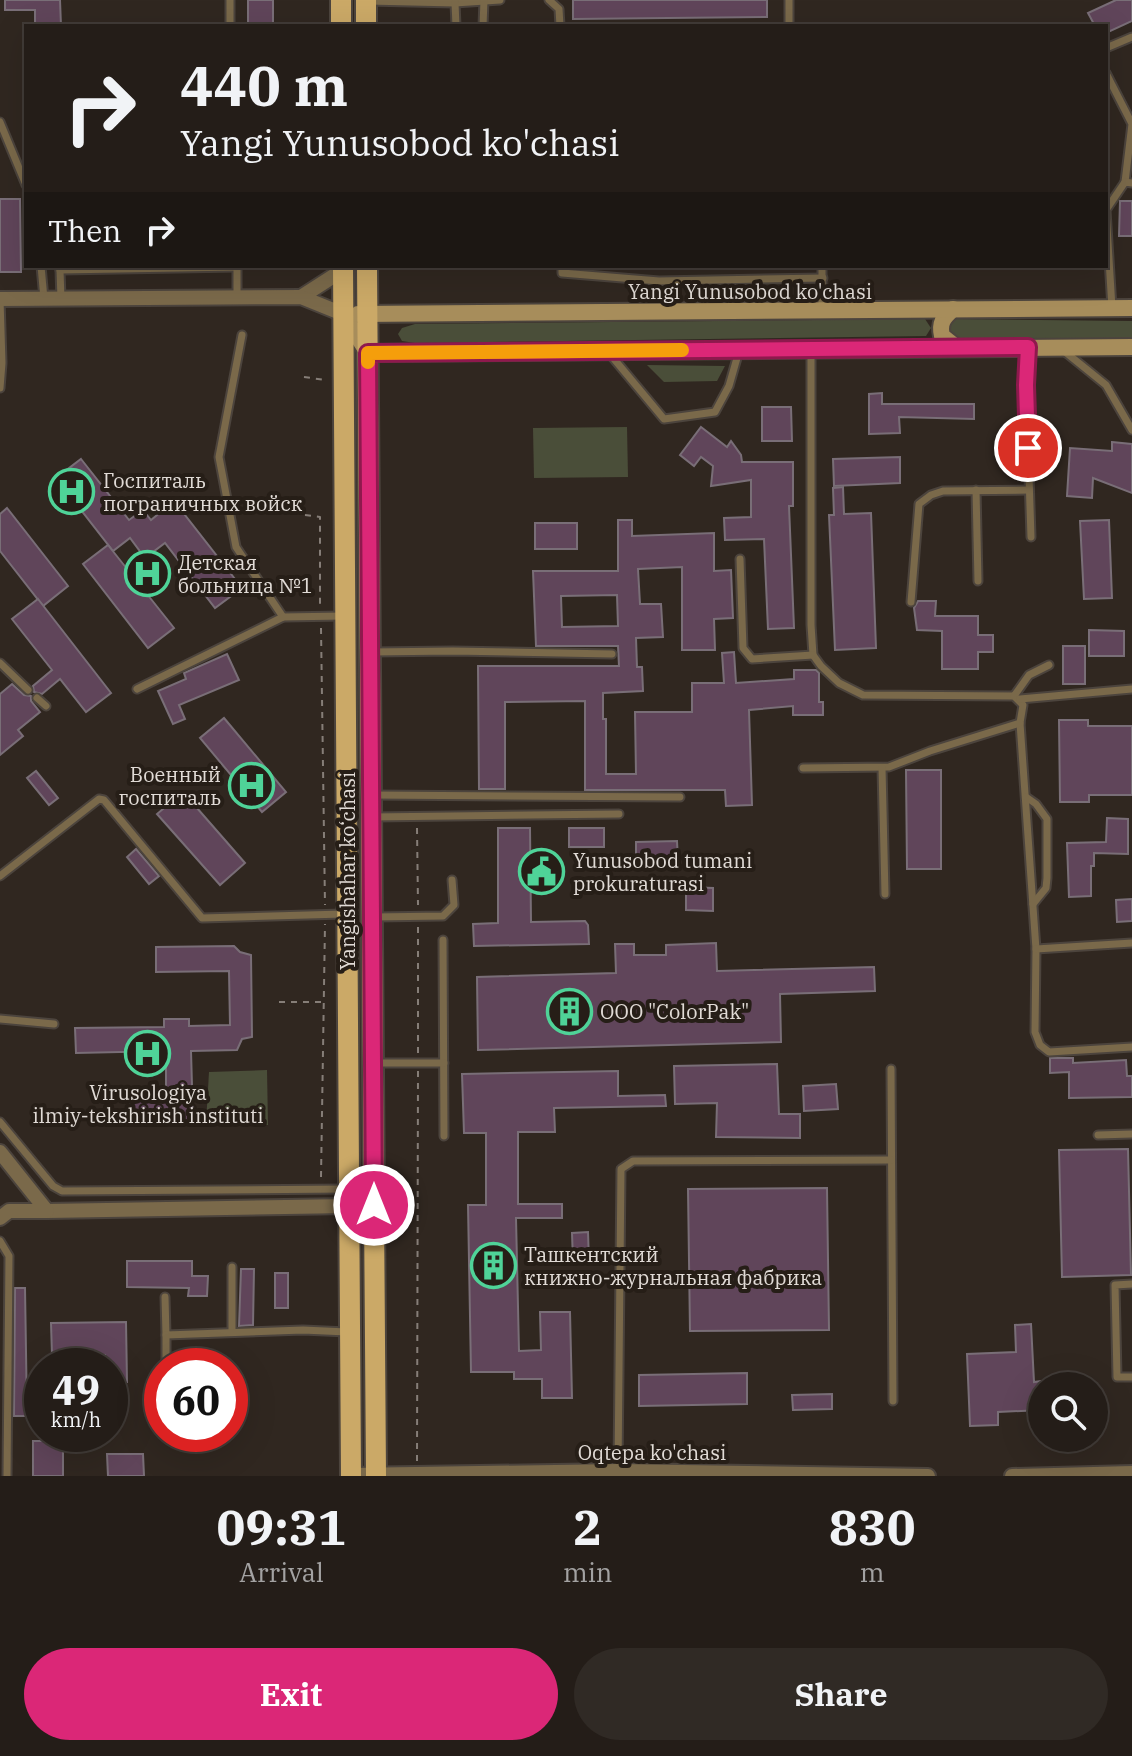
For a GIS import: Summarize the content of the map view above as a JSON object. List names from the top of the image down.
{
  "streets": {
    "main road": ["Yangi Yunusobod ko'chasi", "Yangishahar ko‘chasi"],
    "street": ["Oqtepa ko'chasi"]
  },
  "crossings": [
    ["Yangi Yunusobod ko'chasi", "Yangishahar ko‘chasi"],
    ["Yangishahar ko‘chasi", "Oqtepa ko'chasi"]
  ],
  "places": {
    "hospital": [
      "Госпиталь пограничных войск",
      "Детская больница №1",
      "Военный госпиталь",
      "Virusologiya ilmiy-tekshirish instituti"
    ],
    "public building": ["Yunusobod tumani prokuraturasi"],
    "building": ["OOO \"ColorPak\"", "Ташкентский книжно-журнальная фабрика"]
  },
  "page": {
    "turn": ["440 m", "Yangi Yunusobod ko'chasi"],
    "then": "Then",
    "speed": "49 km/h",
    "limit": "60",
    "eta": [
      "09:31",
      "Arrival",
      "2",
      "min",
      "830",
      "m"
    ],
    "buttons": ["Exit", "Share"]
  }
}
